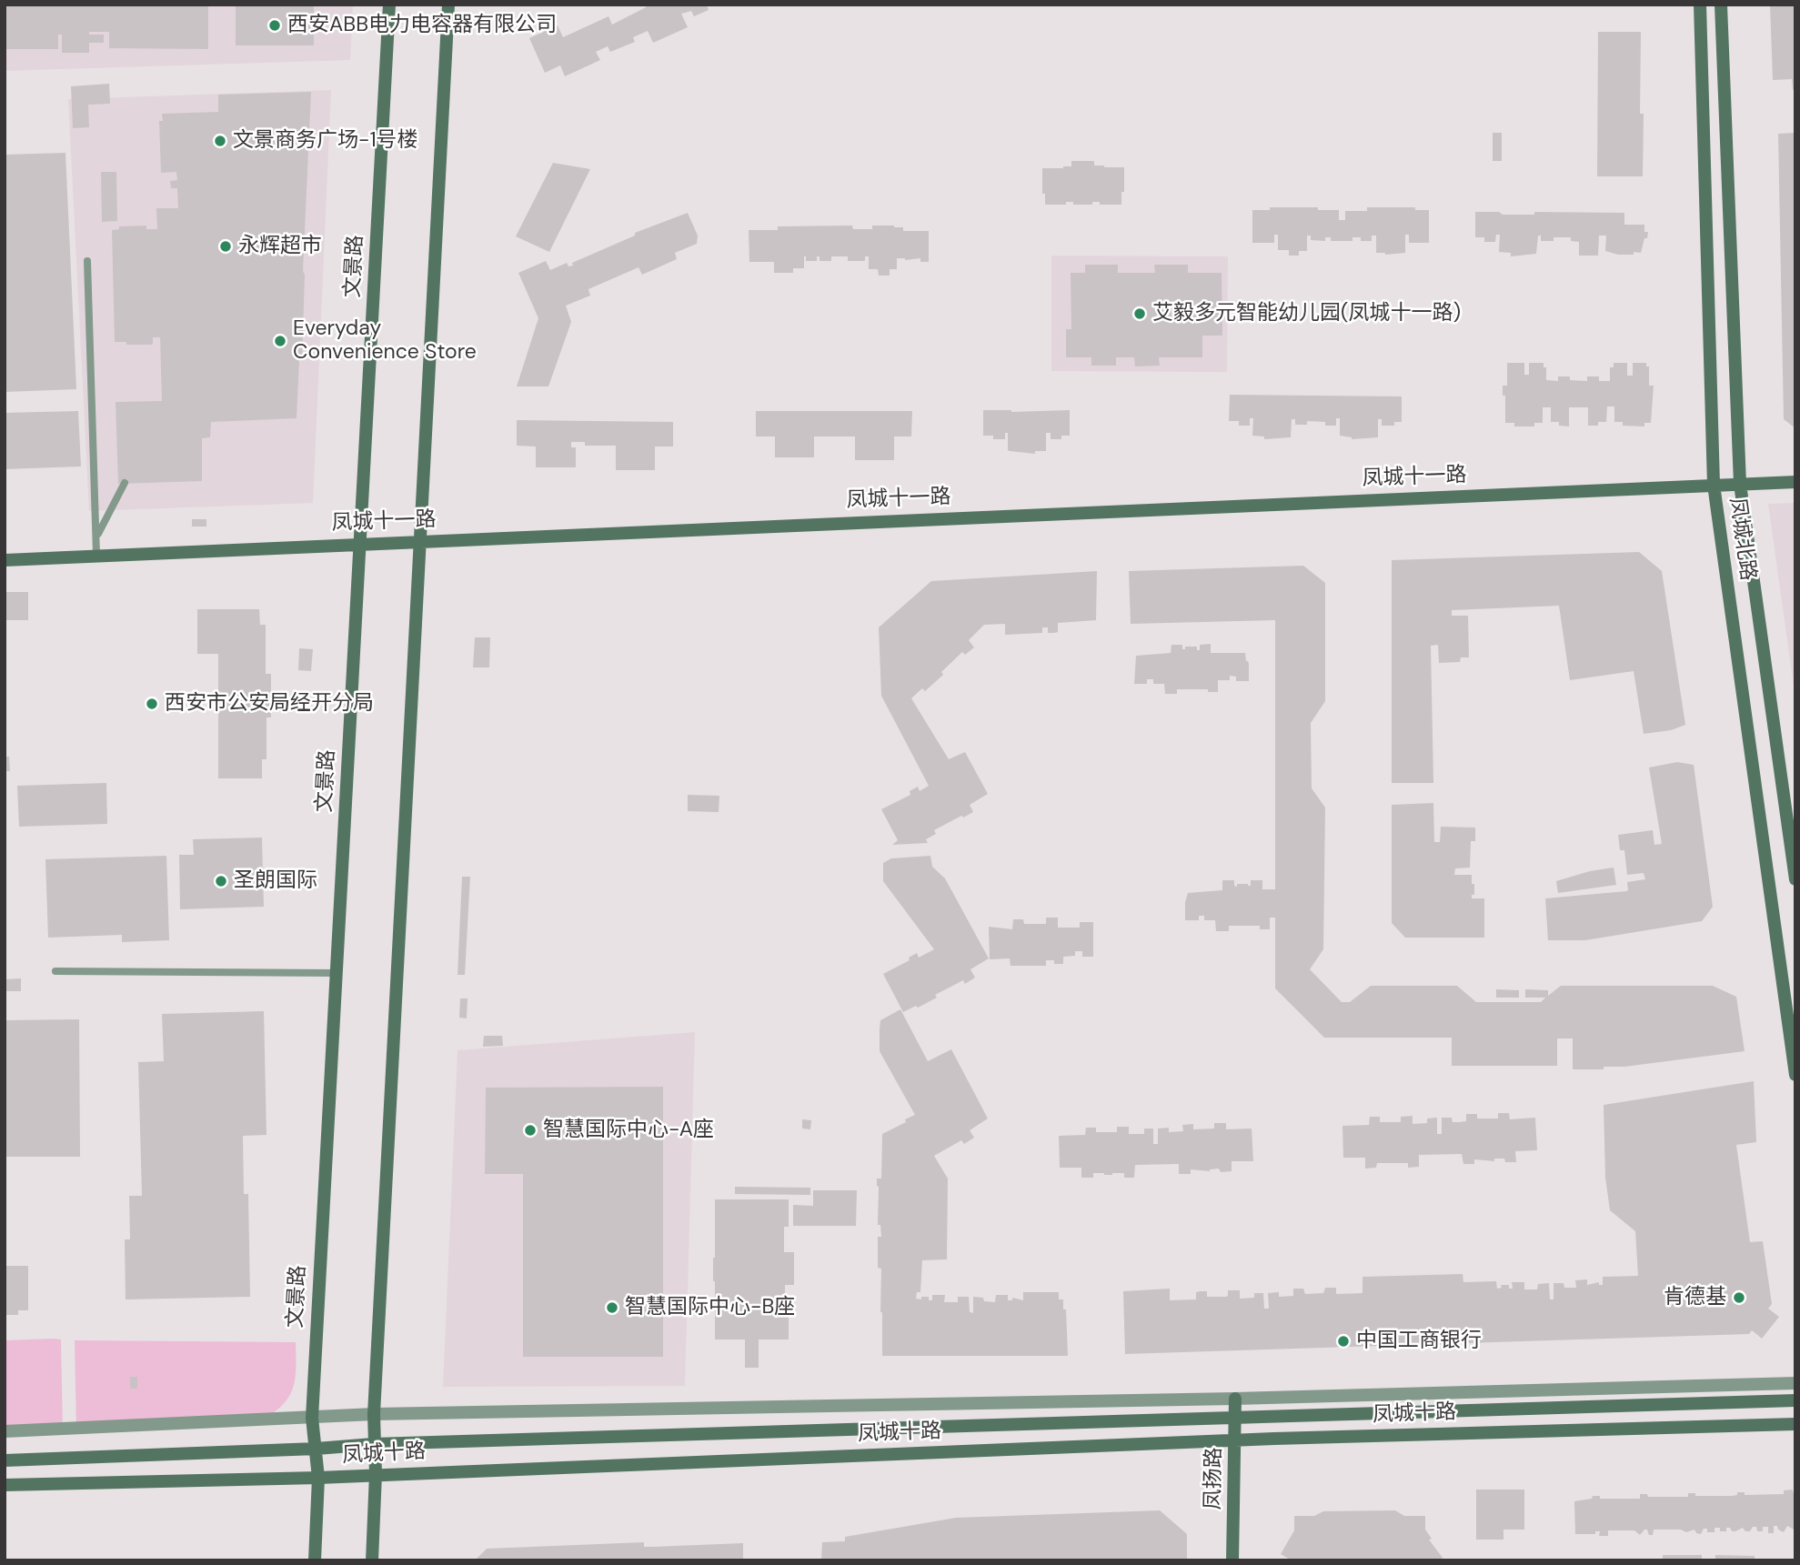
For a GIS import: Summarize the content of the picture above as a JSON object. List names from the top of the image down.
{
  "streets": {
    "main road": [
      "文景路",
      "凤城十一路",
      "凤城北路",
      "凤城十路",
      "凤扬路"
    ]
  },
  "crossings": [
    ["文景路", "凤城十一路"],
    ["文景路", "凤城十路"],
    ["凤城十一路", "凤城北路"],
    ["凤城十路", "凤扬路"]
  ],
  "places": [
    "西安ABB电力电容器有限公司",
    "文景商务广场-1号楼",
    "永辉超市",
    "艾毅多元智能幼儿园(凤城十一路)",
    "Everyday Convenience Store",
    "西安市公安局经开分局",
    "圣朗国际",
    "智慧国际中心-A座",
    "肯德基",
    "智慧国际中心-B座",
    "中国工商银行"
  ]
}
